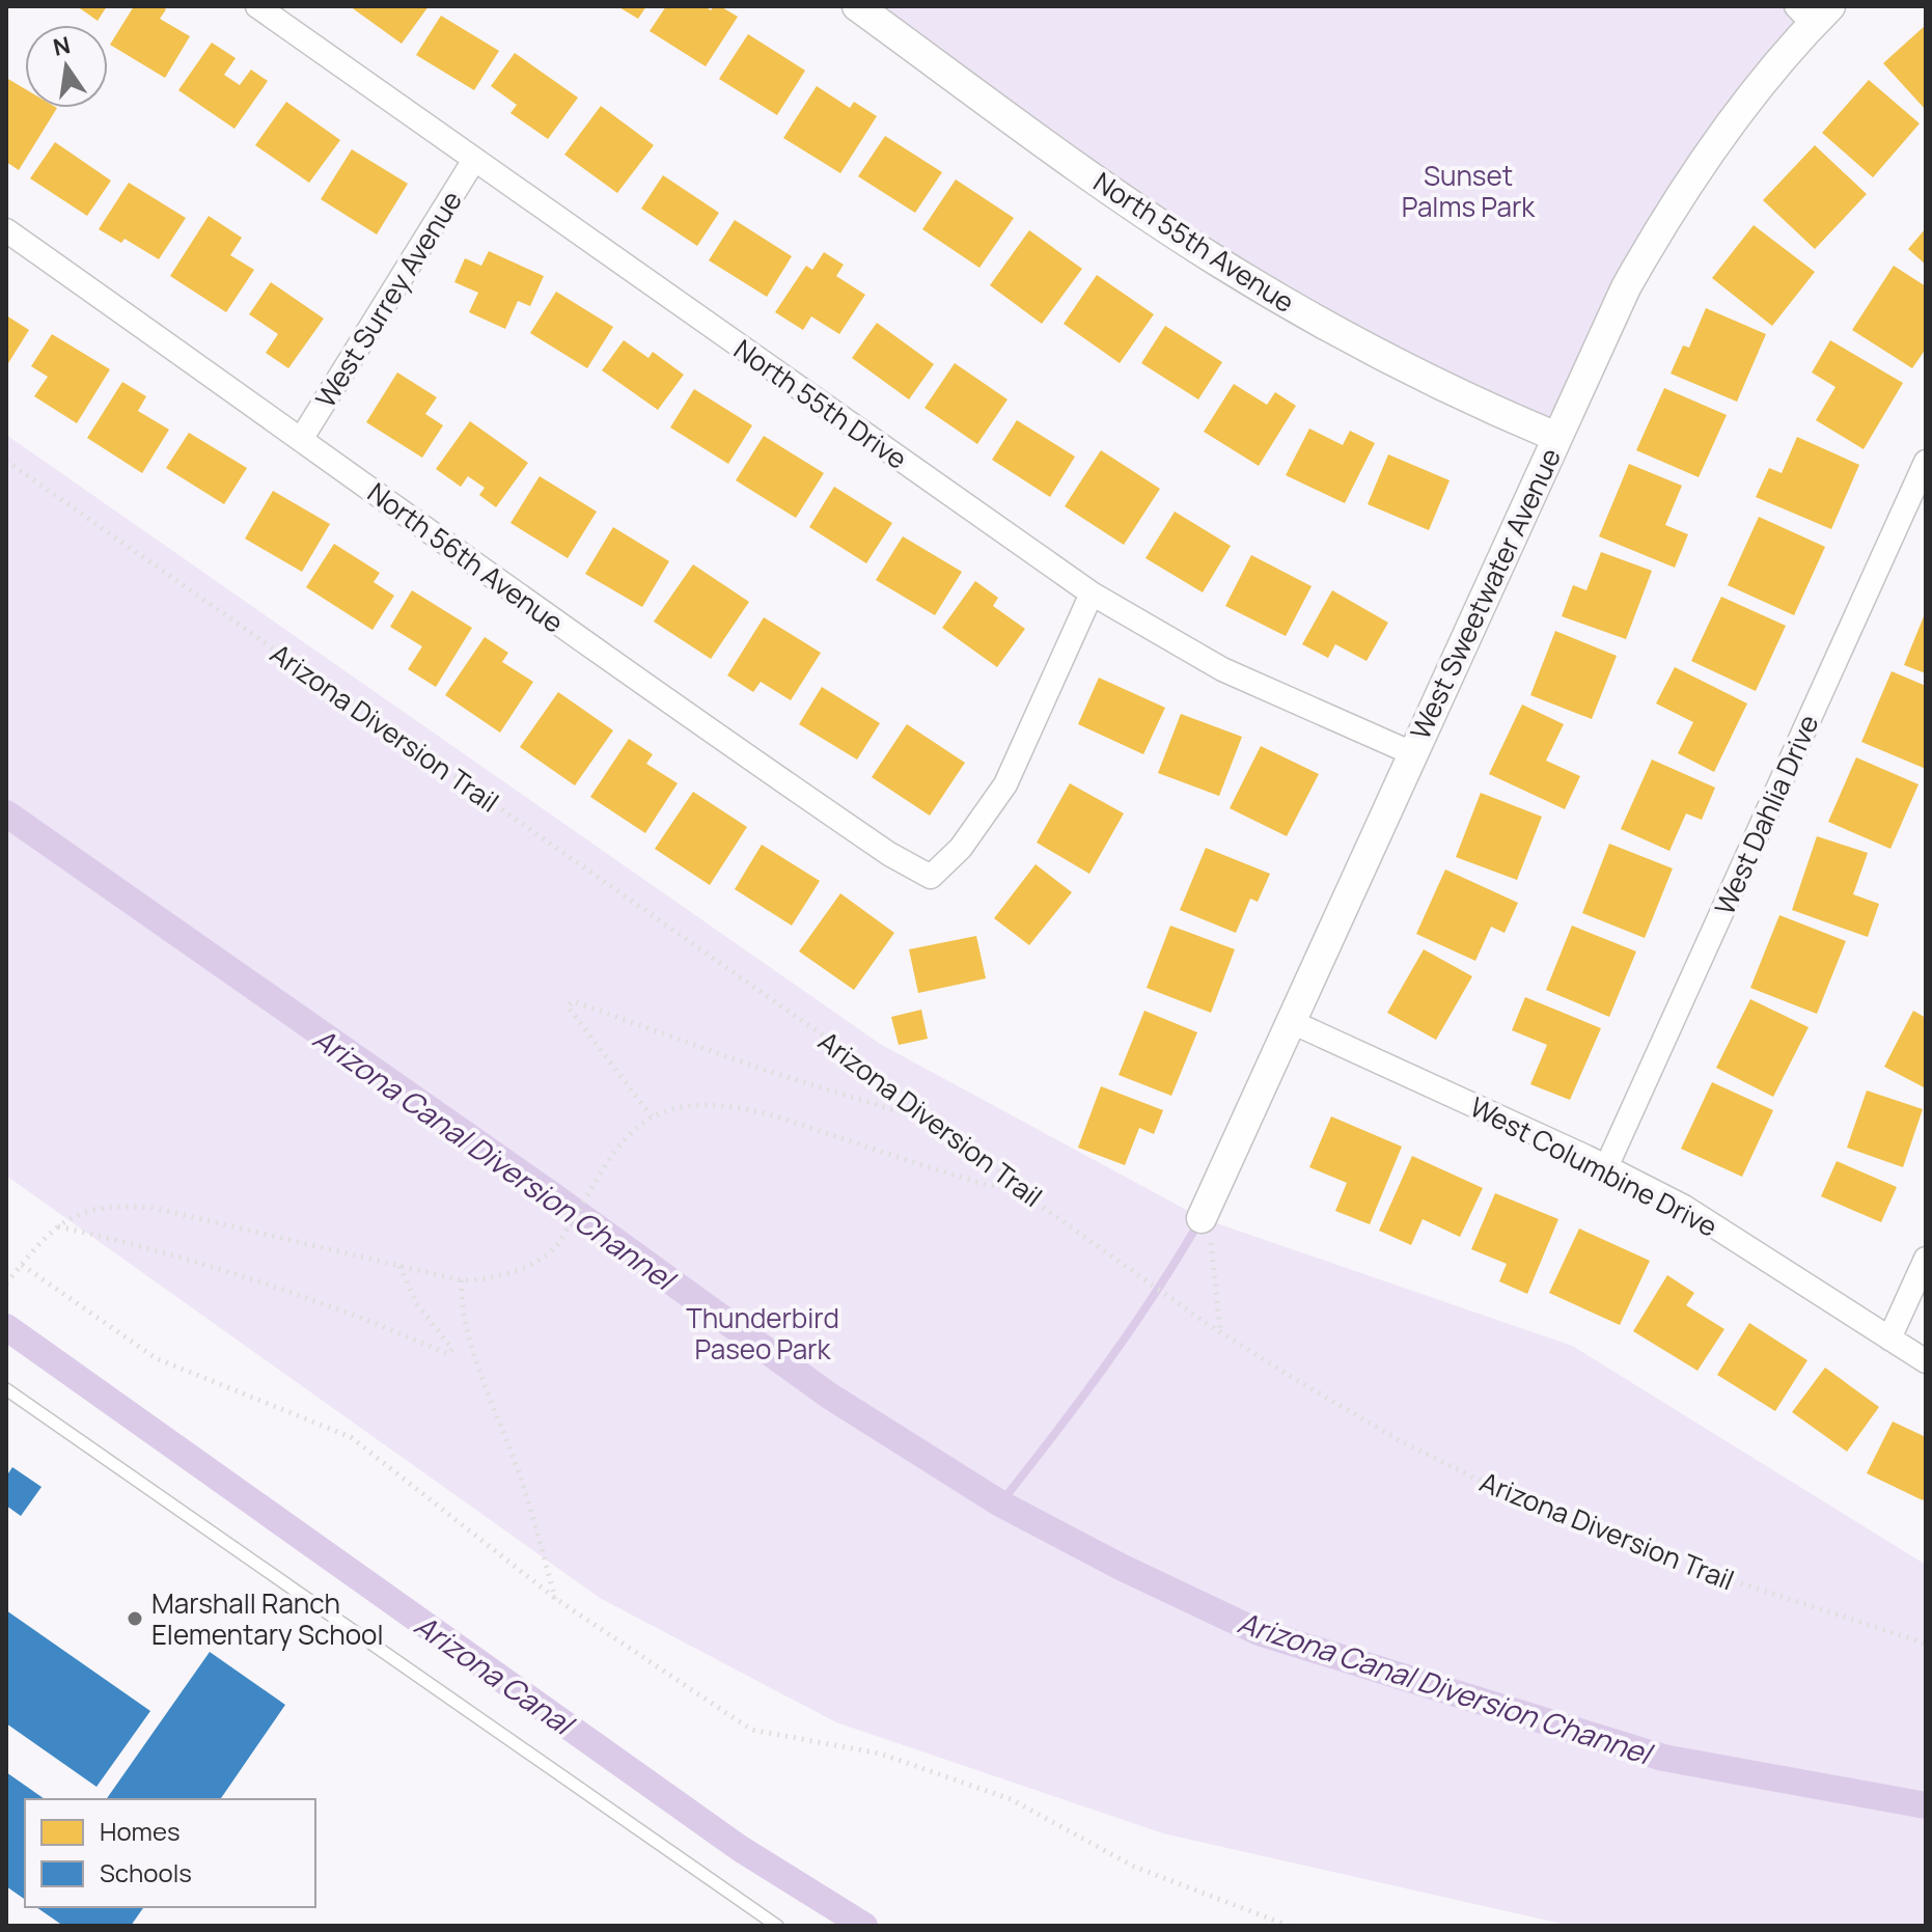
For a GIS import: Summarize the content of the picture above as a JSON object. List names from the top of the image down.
{
  "streets": {
    "street": [
      "North 55th Avenue",
      "West Surrey Avenue",
      "North 55th Drive",
      "North 56th Avenue",
      "West Sweetwater Avenue",
      "West Dahlia Drive",
      "West Columbine Drive"
    ],
    "path": ["Arizona Diversion Trail"]
  },
  "crossings": [
    ["North 55th Avenue", "West Sweetwater Avenue"],
    ["West Surrey Avenue", "North 55th Drive"],
    ["West Surrey Avenue", "North 56th Avenue"],
    ["North 55th Drive", "North 56th Avenue"],
    ["North 55th Drive", "West Sweetwater Avenue"],
    ["West Sweetwater Avenue", "West Columbine Drive"],
    ["West Dahlia Drive", "West Columbine Drive"]
  ],
  "water": ["Arizona Canal Diversion Channel", "Arizona Canal"],
  "parks": ["Sunset Palms Park", "Thunderbird Paseo Park"],
  "places": ["Marshall Ranch Elementary School"],
  "legend": ["Homes", "Schools"],
  "north": "top"
}
